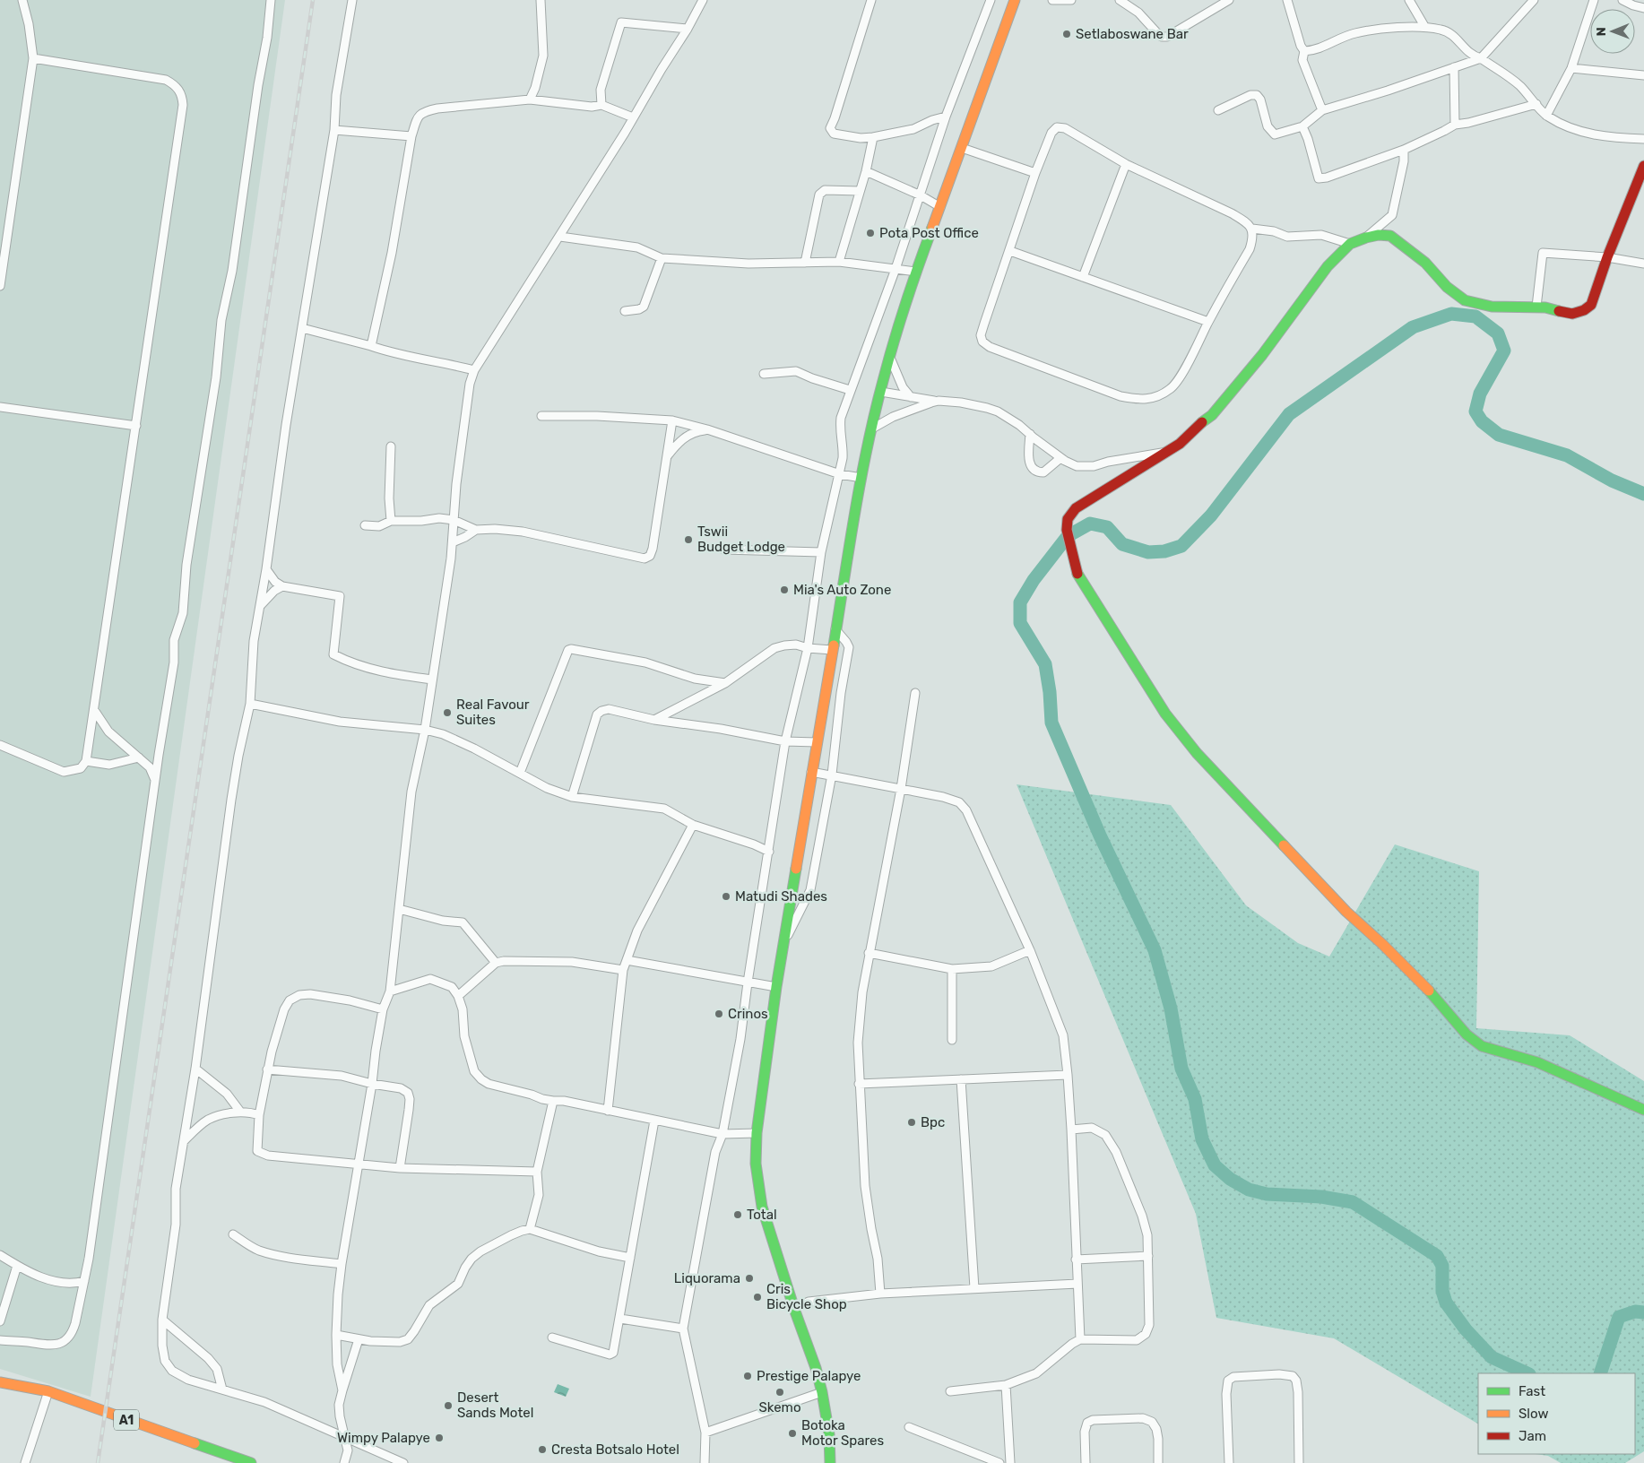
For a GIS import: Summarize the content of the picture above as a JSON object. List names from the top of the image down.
{
  "streets": {
    "main road": ["A1"]
  },
  "places": [
    "Setlaboswane Bar",
    "Pota Post Office",
    "Tswii Budget Lodge",
    "Mia's Auto Zone",
    "Real Favour Suites",
    "Matudi Shades",
    "Crinos",
    "Bpc",
    "Total",
    "Liquorama",
    "Cris Bicycle Shop",
    "Prestige Palapye",
    "Skemo",
    "Desert Sands Motel",
    "Botoka Motor Spares",
    "Wimpy Palapye",
    "Cresta Botsalo Hotel"
  ],
  "legend": ["Fast", "Slow", "Jam"],
  "north": "left"
}
